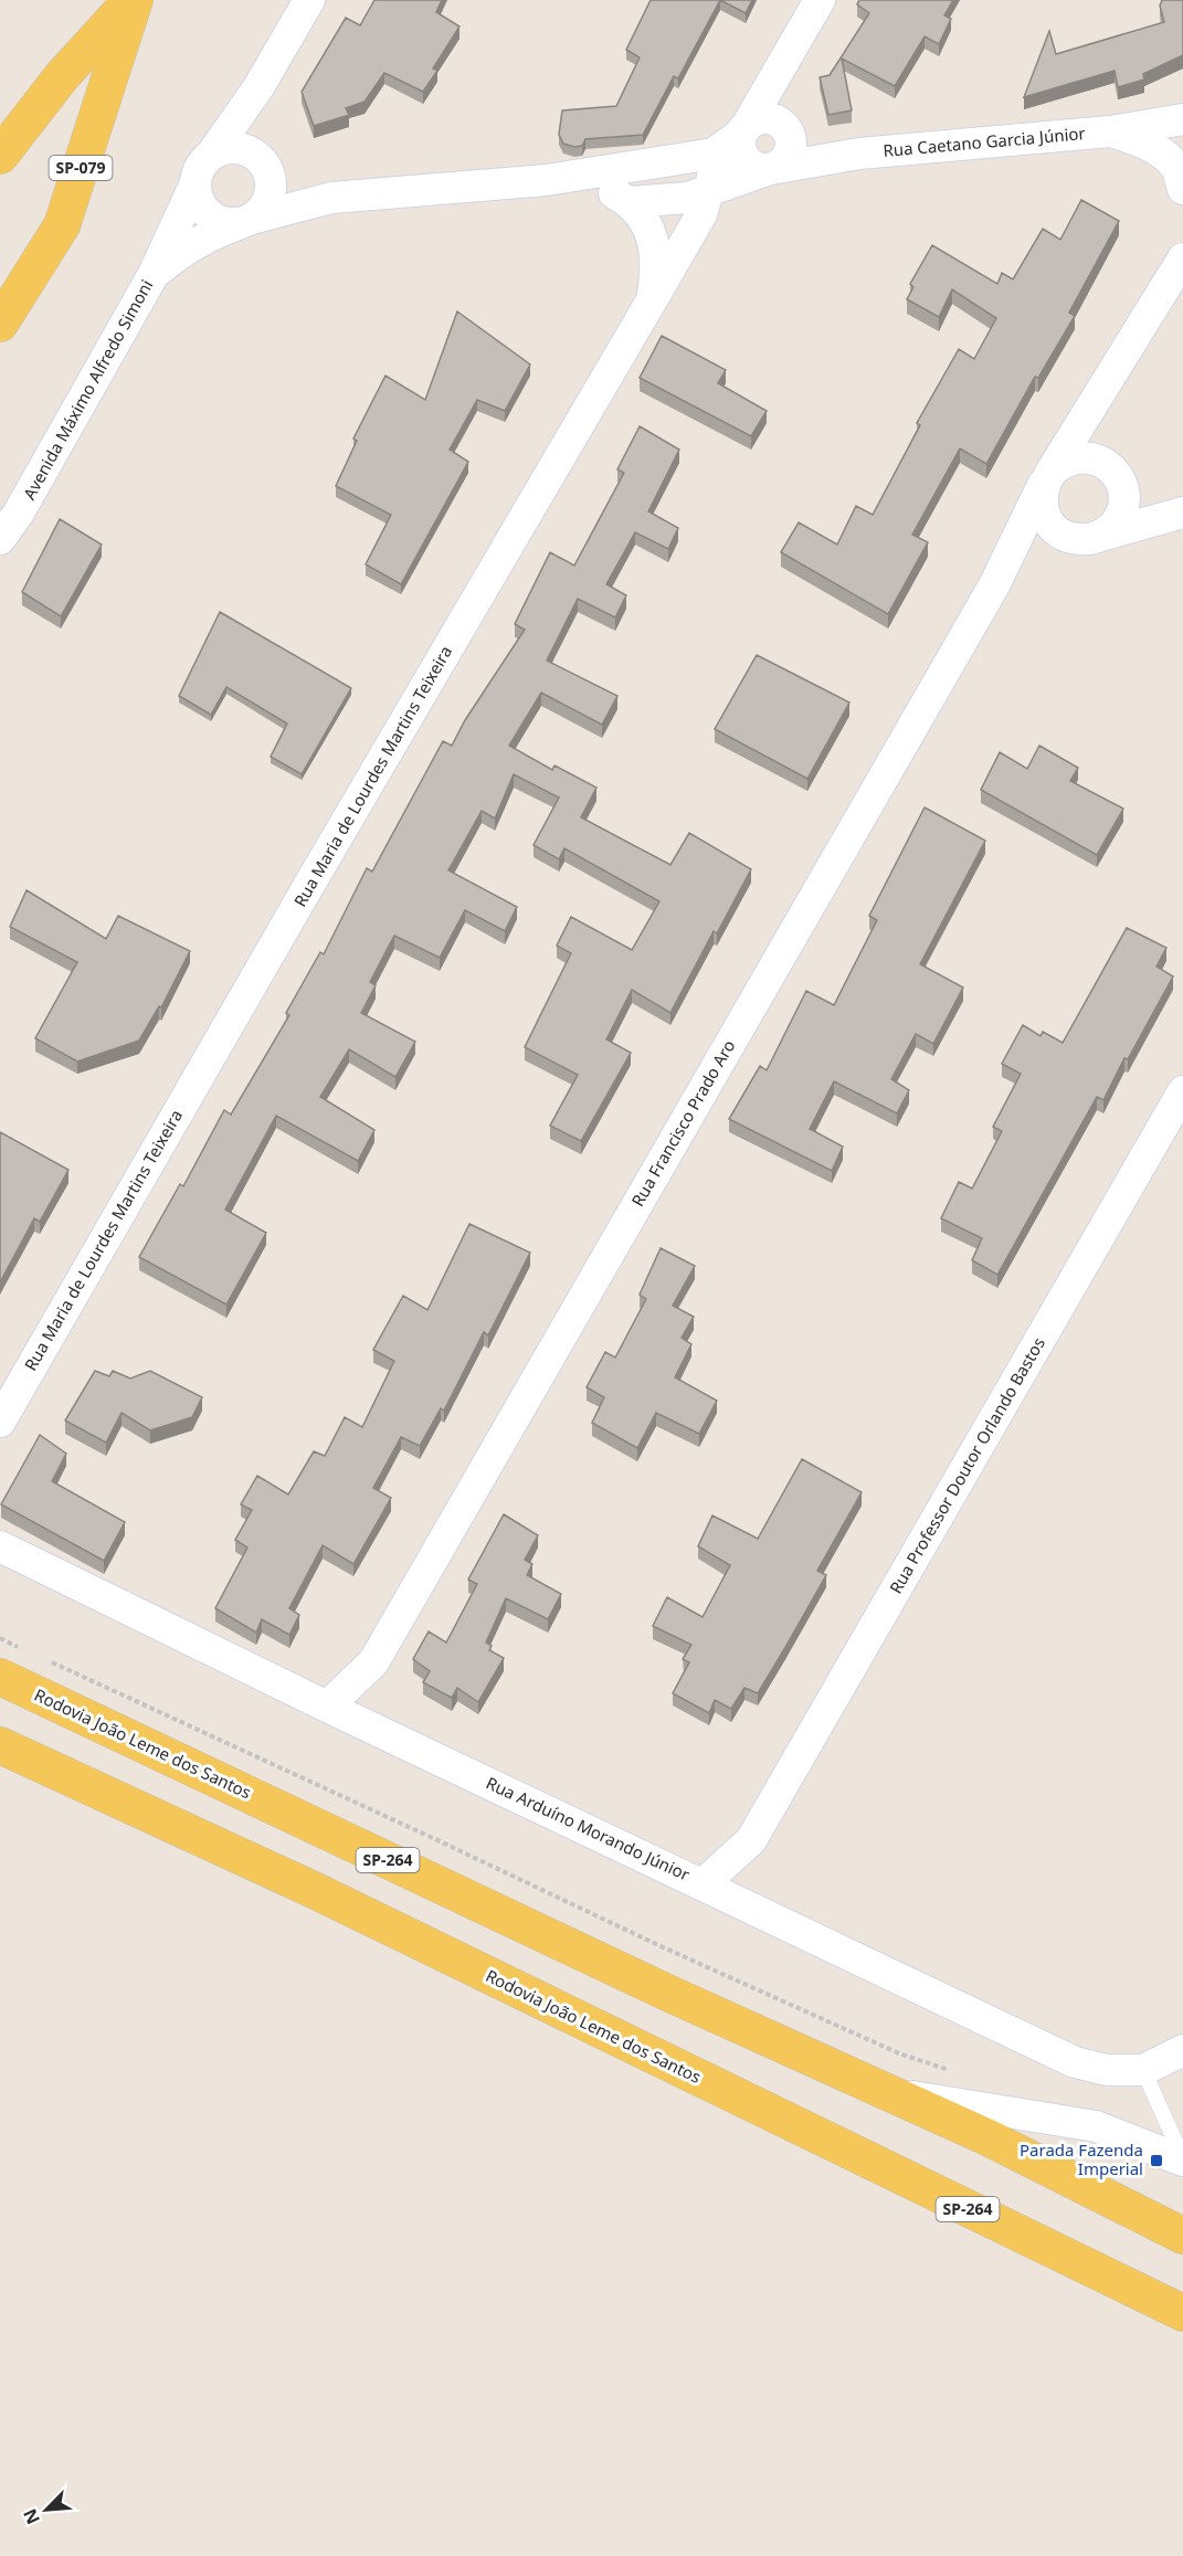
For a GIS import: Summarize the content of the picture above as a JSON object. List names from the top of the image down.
{
  "streets": {
    "main road": ["SP-079", "Rodovia João Leme dos Santos", "SP-264"],
    "street": [
      "Rua Caetano Garcia Júnior",
      "Avenida Máximo Alfredo Simoni",
      "Rua Maria de Lourdes Martins Teixeira",
      "Rua Francisco Prado Aro",
      "Rua Professor Doutor Orlando Bastos",
      "Rua Arduíno Morando Júnior"
    ]
  },
  "crossings": [
    ["Rua Caetano Garcia Júnior", "Avenida Máximo Alfredo Simoni"],
    ["Rua Caetano Garcia Júnior", "Rua Maria de Lourdes Martins Teixeira"],
    ["Rua Francisco Prado Aro", "Rua Arduíno Morando Júnior"],
    ["Rua Professor Doutor Orlando Bastos", "Rua Arduíno Morando Júnior"]
  ],
  "places": {
    "transit": ["Parada Fazenda Imperial"]
  },
  "north": "bottom left"
}
